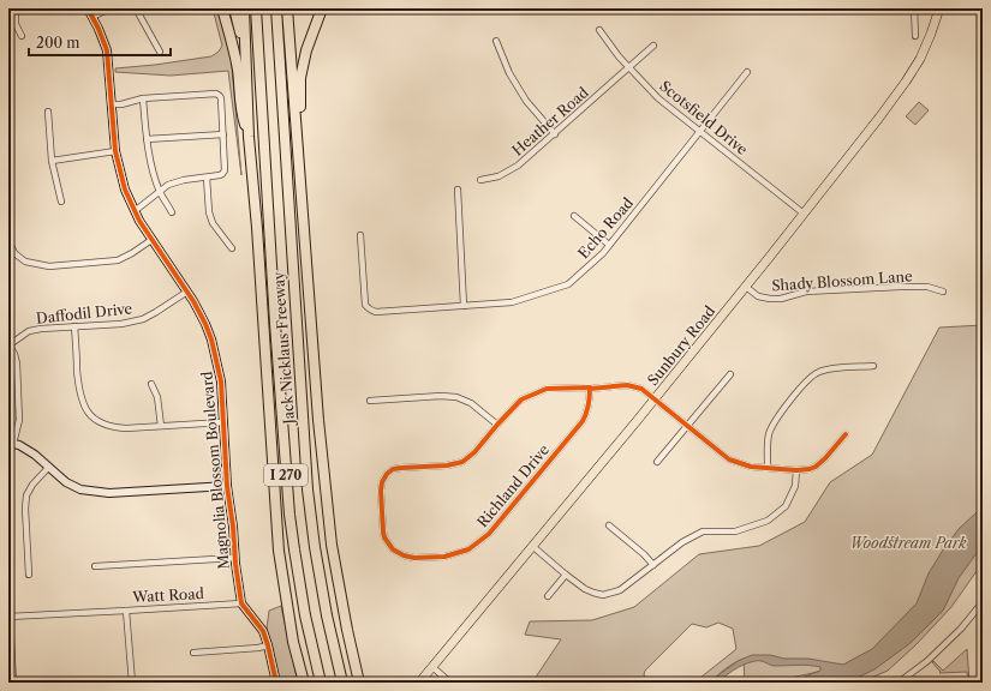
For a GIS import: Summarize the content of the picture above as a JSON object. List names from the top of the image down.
{
  "streets": {
    "highway": ["Jack Nicklaus Freeway", "I 270"],
    "main road": ["Sunbury Road"],
    "street": [
      "Scotsfield Drive",
      "Heather Road",
      "Echo Road",
      "Shady Blossom Lane",
      "Daffodil Drive",
      "Magnolia Blossom Boulevard",
      "Richland Drive",
      "Watt Road"
    ]
  },
  "crossings": [
    ["Scotsfield Drive", "Heather Road"],
    ["Scotsfield Drive", "Echo Road"],
    ["Scotsfield Drive", "Sunbury Road"],
    ["Shady Blossom Lane", "Sunbury Road"],
    ["Daffodil Drive", "Magnolia Blossom Boulevard"],
    ["Magnolia Blossom Boulevard", "Watt Road"]
  ],
  "parks": ["Woodstream Park"],
  "scale_bar": "200 m"
}
